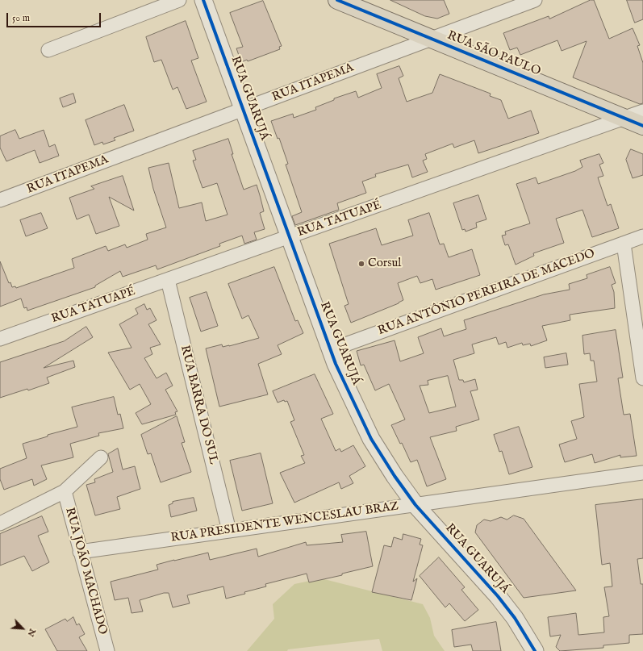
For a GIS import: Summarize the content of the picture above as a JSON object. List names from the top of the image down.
{
  "streets": {
    "main road": ["RUA SÃO PAULO"],
    "street": [
      "RUA ITAPEMA",
      "RUA GUARUJÁ",
      "RUA TATUAPÉ",
      "RUA ANTÔNIO PEREIRA DE MACEDO",
      "RUA BARRA DO SUL",
      "RUA PRESIDENTE WENCESLAU BRAZ",
      "RUA JOÃO MACHADO"
    ]
  },
  "crossings": [
    ["RUA SÃO PAULO", "RUA ITAPEMA"],
    ["RUA SÃO PAULO", "RUA TATUAPÉ"],
    ["RUA ITAPEMA", "RUA GUARUJÁ"],
    ["RUA GUARUJÁ", "RUA TATUAPÉ"],
    ["RUA GUARUJÁ", "RUA ANTÔNIO PEREIRA DE MACEDO"],
    ["RUA GUARUJÁ", "RUA PRESIDENTE WENCESLAU BRAZ"],
    ["RUA TATUAPÉ", "RUA BARRA DO SUL"],
    ["RUA BARRA DO SUL", "RUA PRESIDENTE WENCESLAU BRAZ"],
    ["RUA PRESIDENTE WENCESLAU BRAZ", "RUA JOÃO MACHADO"]
  ],
  "places": ["Corsul"],
  "scale_bar": "50 m",
  "north": "bottom right"
}
